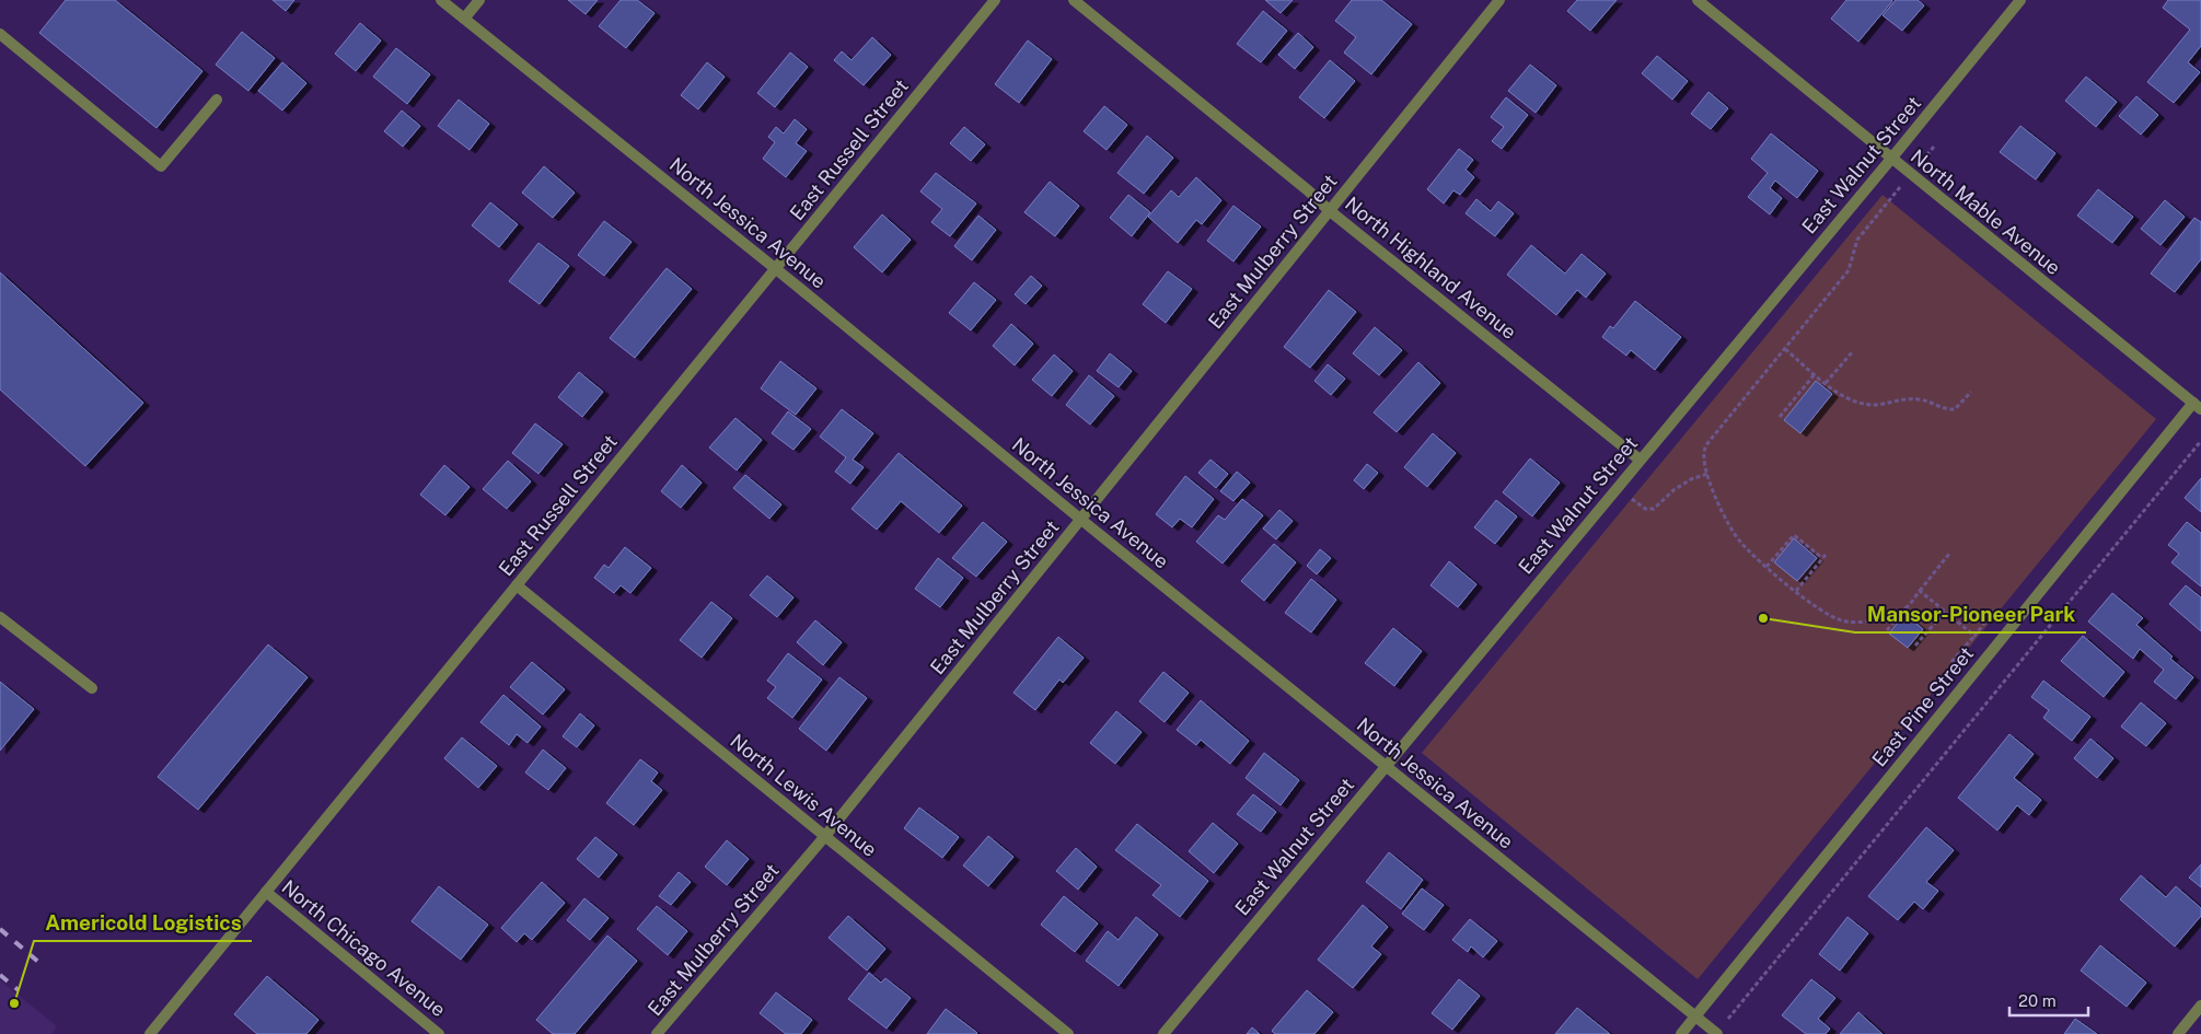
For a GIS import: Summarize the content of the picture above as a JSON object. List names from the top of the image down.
{
  "streets": {
    "street": [
      "East Russell Street",
      "East Walnut Street",
      "North Mable Avenue",
      "North Jessica Avenue",
      "East Mulberry Street",
      "North Highland Avenue",
      "East Pine Street",
      "North Lewis Avenue",
      "North Chicago Avenue"
    ]
  },
  "crossings": [
    ["East Russell Street", "North Jessica Avenue"],
    ["East Russell Street", "North Lewis Avenue"],
    ["East Russell Street", "North Chicago Avenue"],
    ["East Walnut Street", "North Mable Avenue"],
    ["East Walnut Street", "North Jessica Avenue"],
    ["East Walnut Street", "North Highland Avenue"],
    ["North Mable Avenue", "East Pine Street"],
    ["North Jessica Avenue", "East Mulberry Street"],
    ["North Jessica Avenue", "East Pine Street"],
    ["East Mulberry Street", "North Highland Avenue"],
    ["East Mulberry Street", "North Lewis Avenue"]
  ],
  "places": ["Mansor-Pioneer Park", "Americold Logistics"],
  "scale_bar": "20 m"
}
